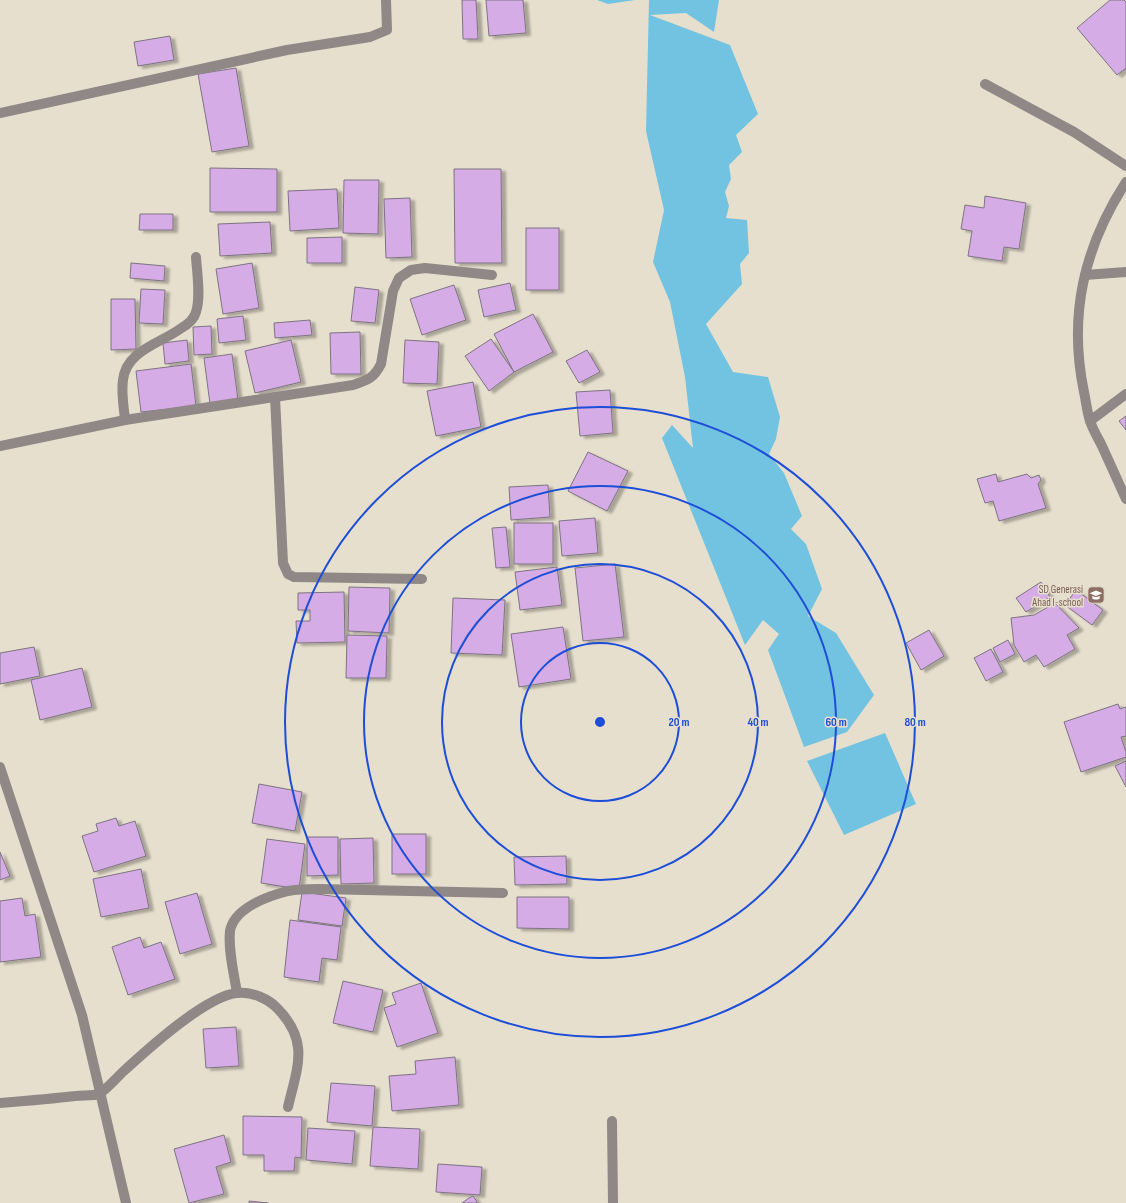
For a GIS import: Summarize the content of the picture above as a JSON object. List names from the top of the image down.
{
  "places": {
    "school or university": ["SD Generasi Ahad I-school"]
  },
  "rings": [
    "20 m",
    "40 m",
    "60 m",
    "80 m"
  ]
}
